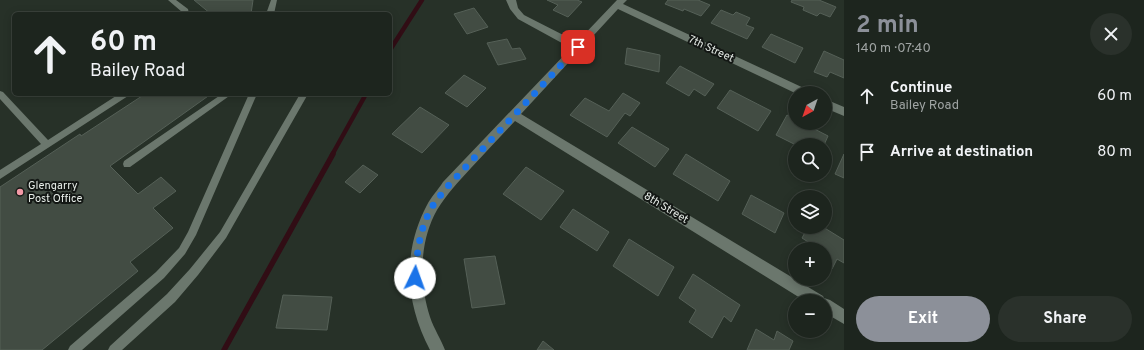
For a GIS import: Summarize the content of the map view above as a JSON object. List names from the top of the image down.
{
  "streets": {
    "street": ["7th Street", "8th Street"]
  },
  "places": ["Glengarry Post Office"],
  "north": "bottom left",
  "page": {
    "heading": ["2 min", "140 m · 07:40"],
    "turn": ["60 m", "Bailey Road"],
    "list": [
      {
        "name": "Continue",
        "note": "Bailey Road",
        "value": "60 m"
      },
      {
        "name": "Arrive at destination",
        "value": "80 m"
      }
    ],
    "map_buttons": ["+", "−"],
    "buttons": ["Exit", "Share"]
  }
}
